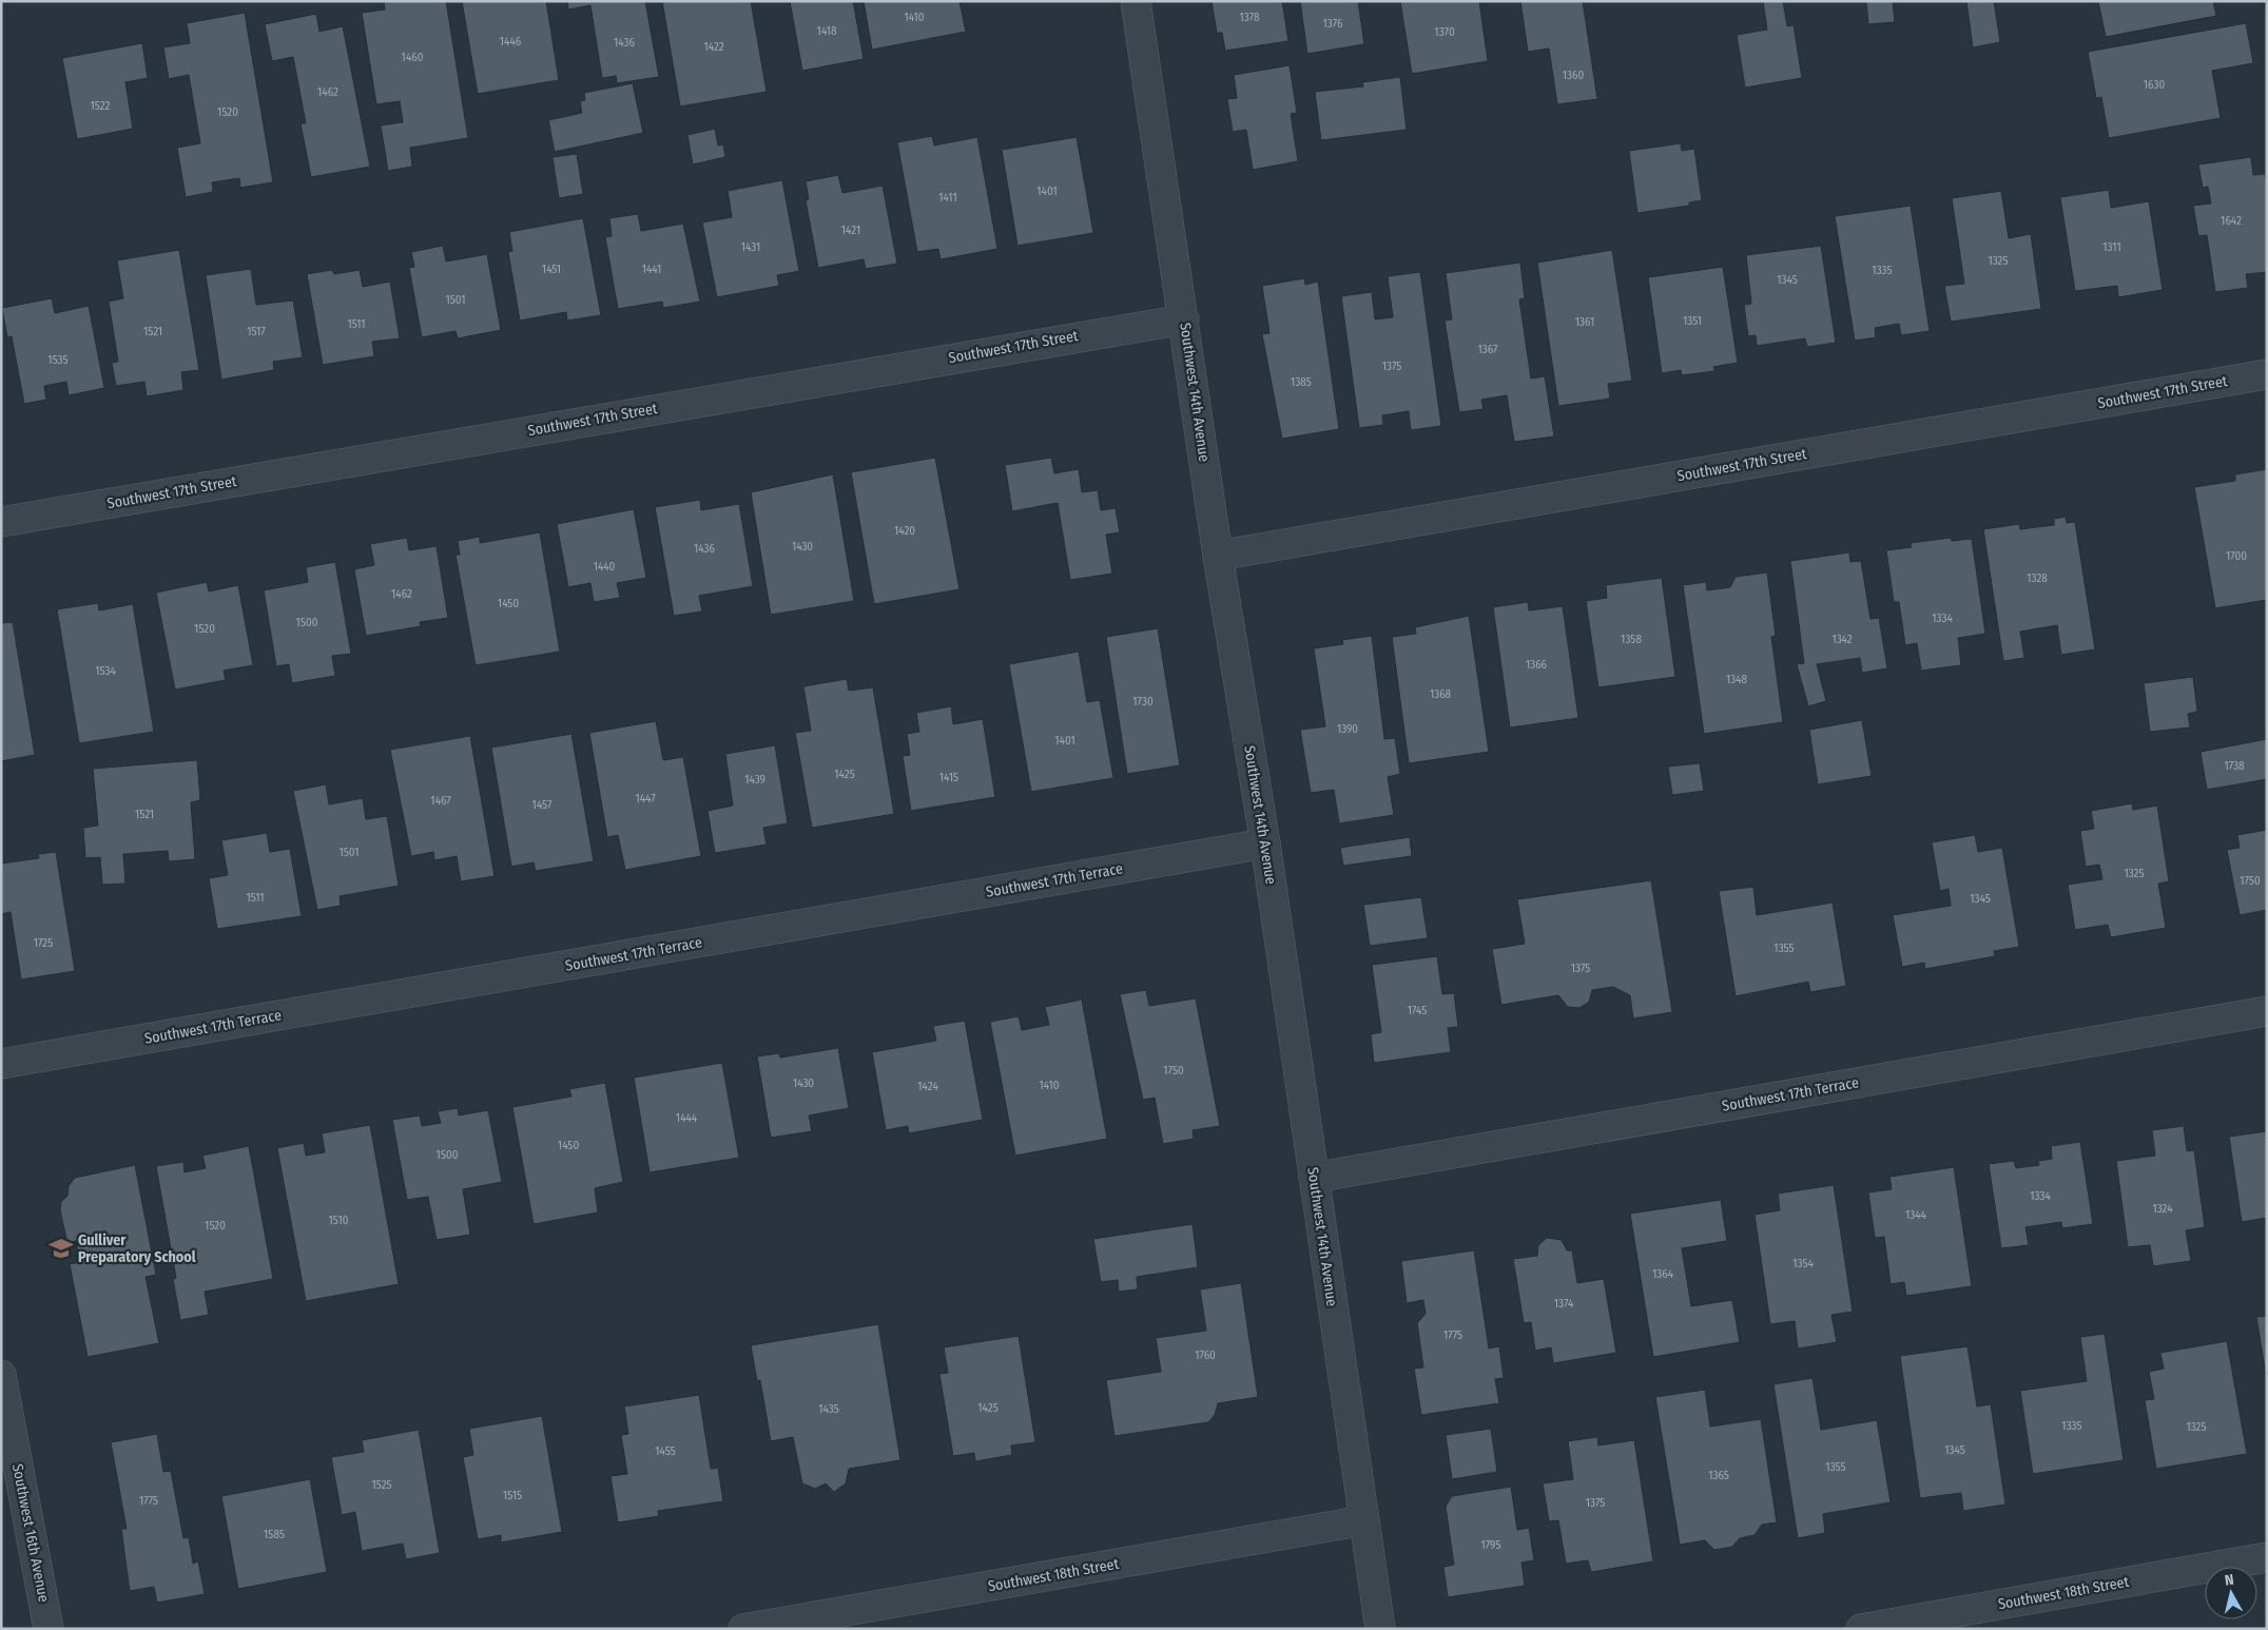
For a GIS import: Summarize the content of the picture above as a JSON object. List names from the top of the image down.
{
  "streets": {
    "street": [
      "Southwest 17th Street",
      "Southwest 14th Avenue",
      "Southwest 17th Terrace",
      "Southwest 16th Avenue",
      "Southwest 18th Street"
    ]
  },
  "crossings": [
    ["Southwest 17th Street", "Southwest 14th Avenue"],
    ["Southwest 14th Avenue", "Southwest 17th Terrace"],
    ["Southwest 14th Avenue", "Southwest 18th Street"]
  ],
  "places": {
    "school or university": ["Gulliver Preparatory School"]
  },
  "house_numbers": [
    "1410",
    "1378",
    "1376",
    "1418",
    "1370",
    "1446",
    "1436",
    "1422",
    "1460",
    "1360",
    "1630",
    "1462",
    "1522",
    "1520",
    "1401",
    "1411",
    "1642",
    "1421",
    "1431",
    "1311",
    "1325",
    "1451",
    "1441",
    "1335",
    "1345",
    "1501",
    "1351",
    "1361",
    "1511",
    "1521",
    "1517",
    "1367",
    "1535",
    "1375",
    "1385",
    "1420",
    "1430",
    "1436",
    "1700",
    "1440",
    "1328",
    "1462",
    "1450",
    "1334",
    "1500",
    "1520",
    "1358",
    "1342",
    "1366",
    "1534",
    "1348",
    "1368",
    "1730",
    "1390",
    "1401",
    "1738",
    "1425",
    "1415",
    "1439",
    "1447",
    "1467",
    "1457",
    "1521",
    "1501",
    "1325",
    "1750",
    "1511",
    "1345",
    "1725",
    "1355",
    "1375",
    "1745",
    "1750",
    "1430",
    "1410",
    "1424",
    "1444",
    "1450",
    "1500",
    "1334",
    "1324",
    "1344",
    "1510",
    "1520",
    "1354",
    "1364",
    "1374",
    "1775",
    "1760",
    "1425",
    "1435",
    "1335",
    "1325",
    "1345",
    "1455",
    "1355",
    "1365",
    "1525",
    "1515",
    "1775",
    "1375",
    "1585",
    "1795"
  ],
  "north": "top"
}
